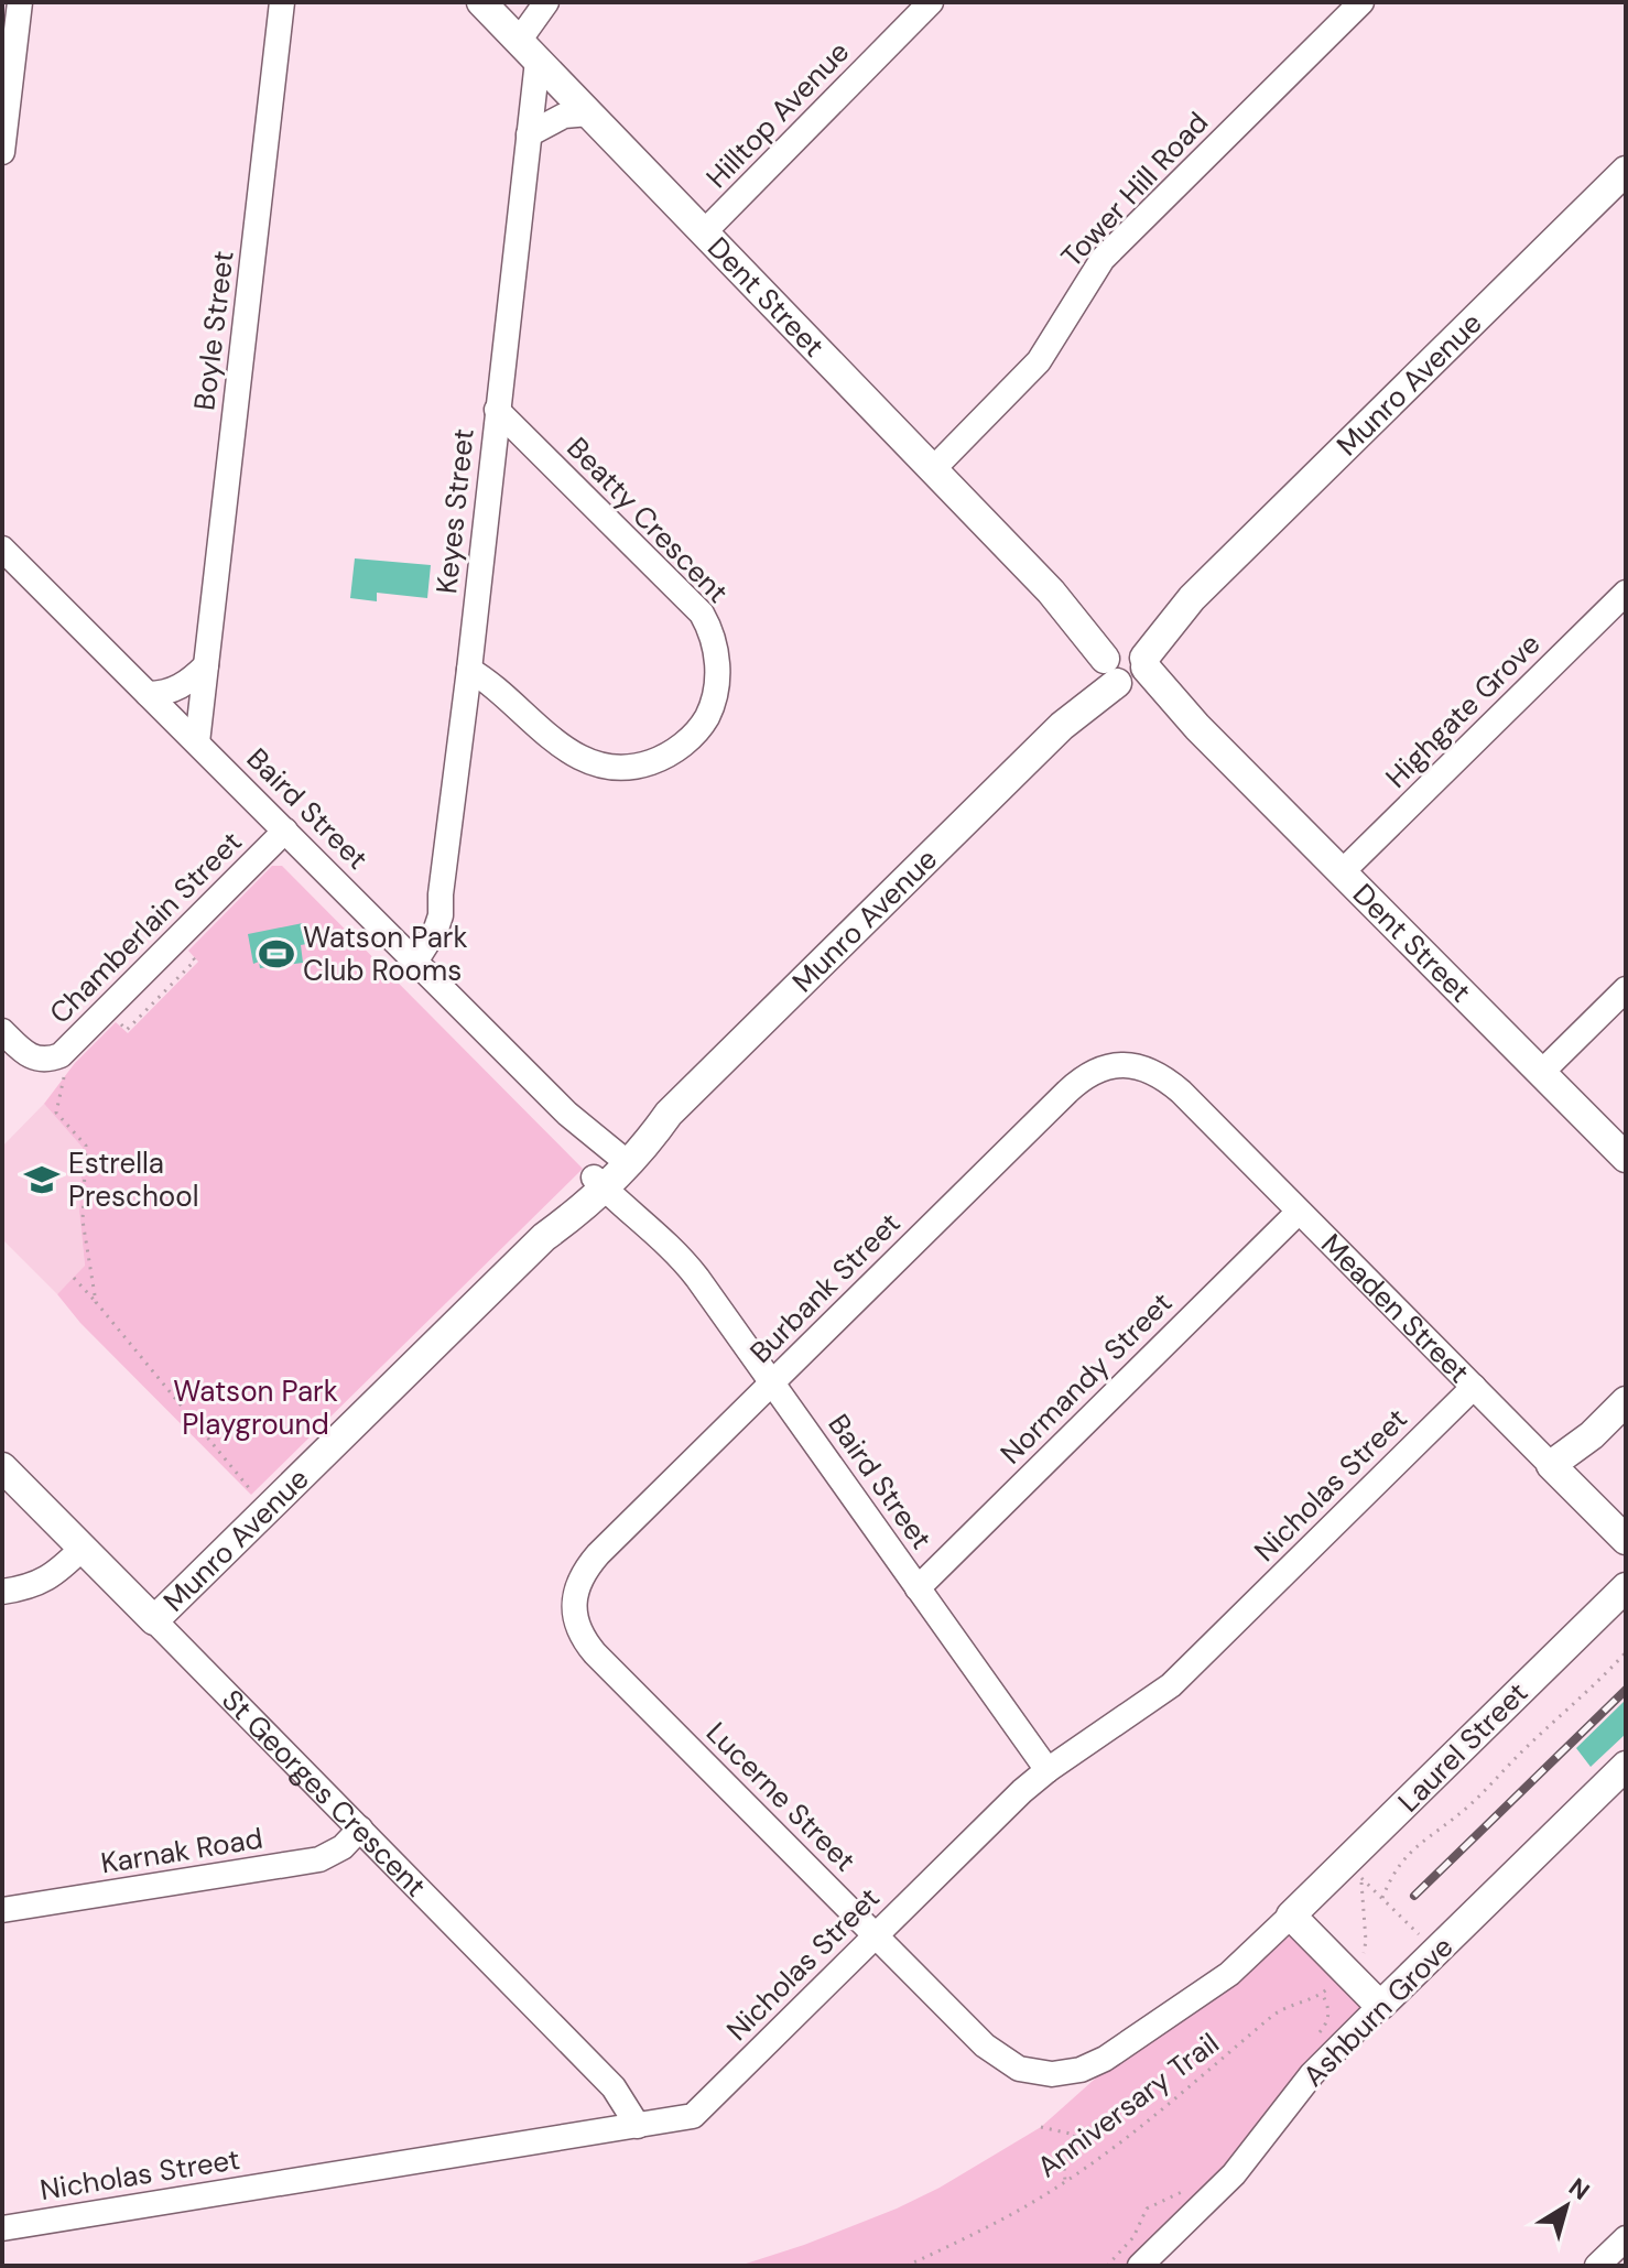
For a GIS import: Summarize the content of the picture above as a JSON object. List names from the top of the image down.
{
  "streets": {
    "street": [
      "Hilltop Avenue",
      "Tower Hill Road",
      "Dent Street",
      "Boyle Street",
      "Munro Avenue",
      "Keyes Street",
      "Beatty Crescent",
      "Highgate Grove",
      "Baird Street",
      "Chamberlain Street",
      "Burbank Street",
      "Meaden Street",
      "Normandy Street",
      "Nicholas Street",
      "Laurel Street",
      "St Georges Crescent",
      "Lucerne Street",
      "Karnak Road",
      "Ashburn Grove"
    ],
    "path": ["Anniversary Trail"]
  },
  "crossings": [
    ["Hilltop Avenue", "Dent Street"],
    ["Tower Hill Road", "Dent Street"],
    ["Dent Street", "Munro Avenue"],
    ["Dent Street", "Keyes Street"],
    ["Dent Street", "Highgate Grove"],
    ["Boyle Street", "Baird Street"],
    ["Munro Avenue", "Baird Street"],
    ["Munro Avenue", "St Georges Crescent"],
    ["Keyes Street", "Beatty Crescent"],
    ["Keyes Street", "Baird Street"],
    ["Baird Street", "Chamberlain Street"],
    ["Baird Street", "Burbank Street"],
    ["Baird Street", "Normandy Street"],
    ["Baird Street", "Nicholas Street"],
    ["Burbank Street", "Meaden Street"],
    ["Burbank Street", "Lucerne Street"],
    ["Meaden Street", "Normandy Street"],
    ["Meaden Street", "Nicholas Street"],
    ["Nicholas Street", "St Georges Crescent"],
    ["Nicholas Street", "Lucerne Street"],
    ["Laurel Street", "Lucerne Street"],
    ["St Georges Crescent", "Karnak Road"]
  ],
  "parks": ["Watson Park Playground"],
  "places": {
    "sports": ["Watson Park Club Rooms"],
    "school or university": ["Estrella Preschool"]
  },
  "north": "top right"
}
